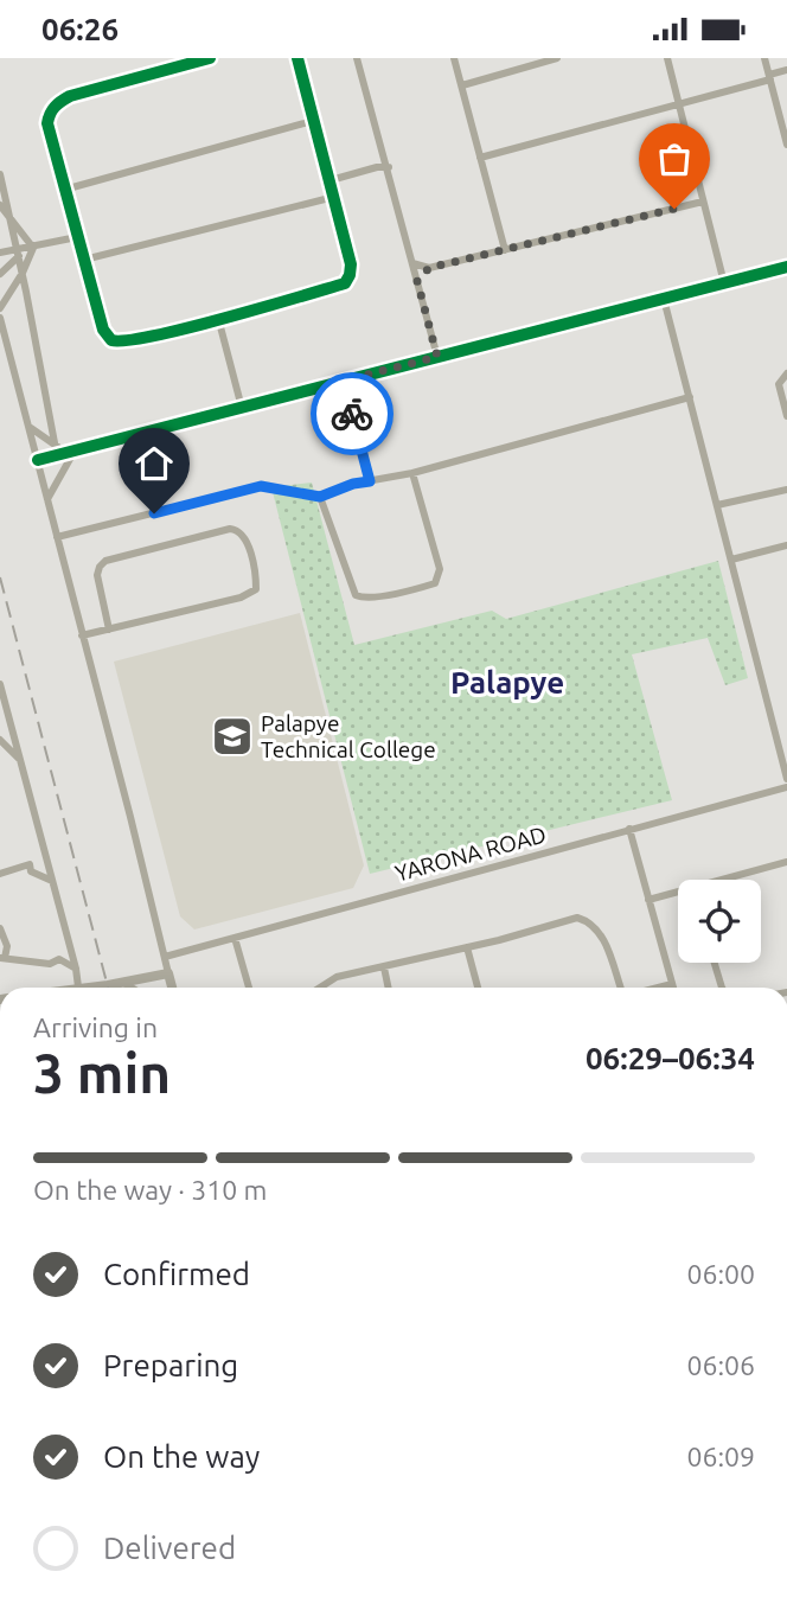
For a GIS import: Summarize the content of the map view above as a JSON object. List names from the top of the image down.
{
  "streets": {
    "street": ["YARONA ROAD"]
  },
  "districts": ["Palapye"],
  "places": {
    "school or university": ["Palapye Technical College"]
  },
  "page": {
    "status": "06:26",
    "heading": ["3 min", "Arriving in", "06:29–06:34"],
    "bar": "On the way · 310 m",
    "list": [
      ["Confirmed", "06:00"],
      ["Preparing", "06:06"],
      ["On the way", "06:09"],
      "Delivered"
    ]
  }
}
